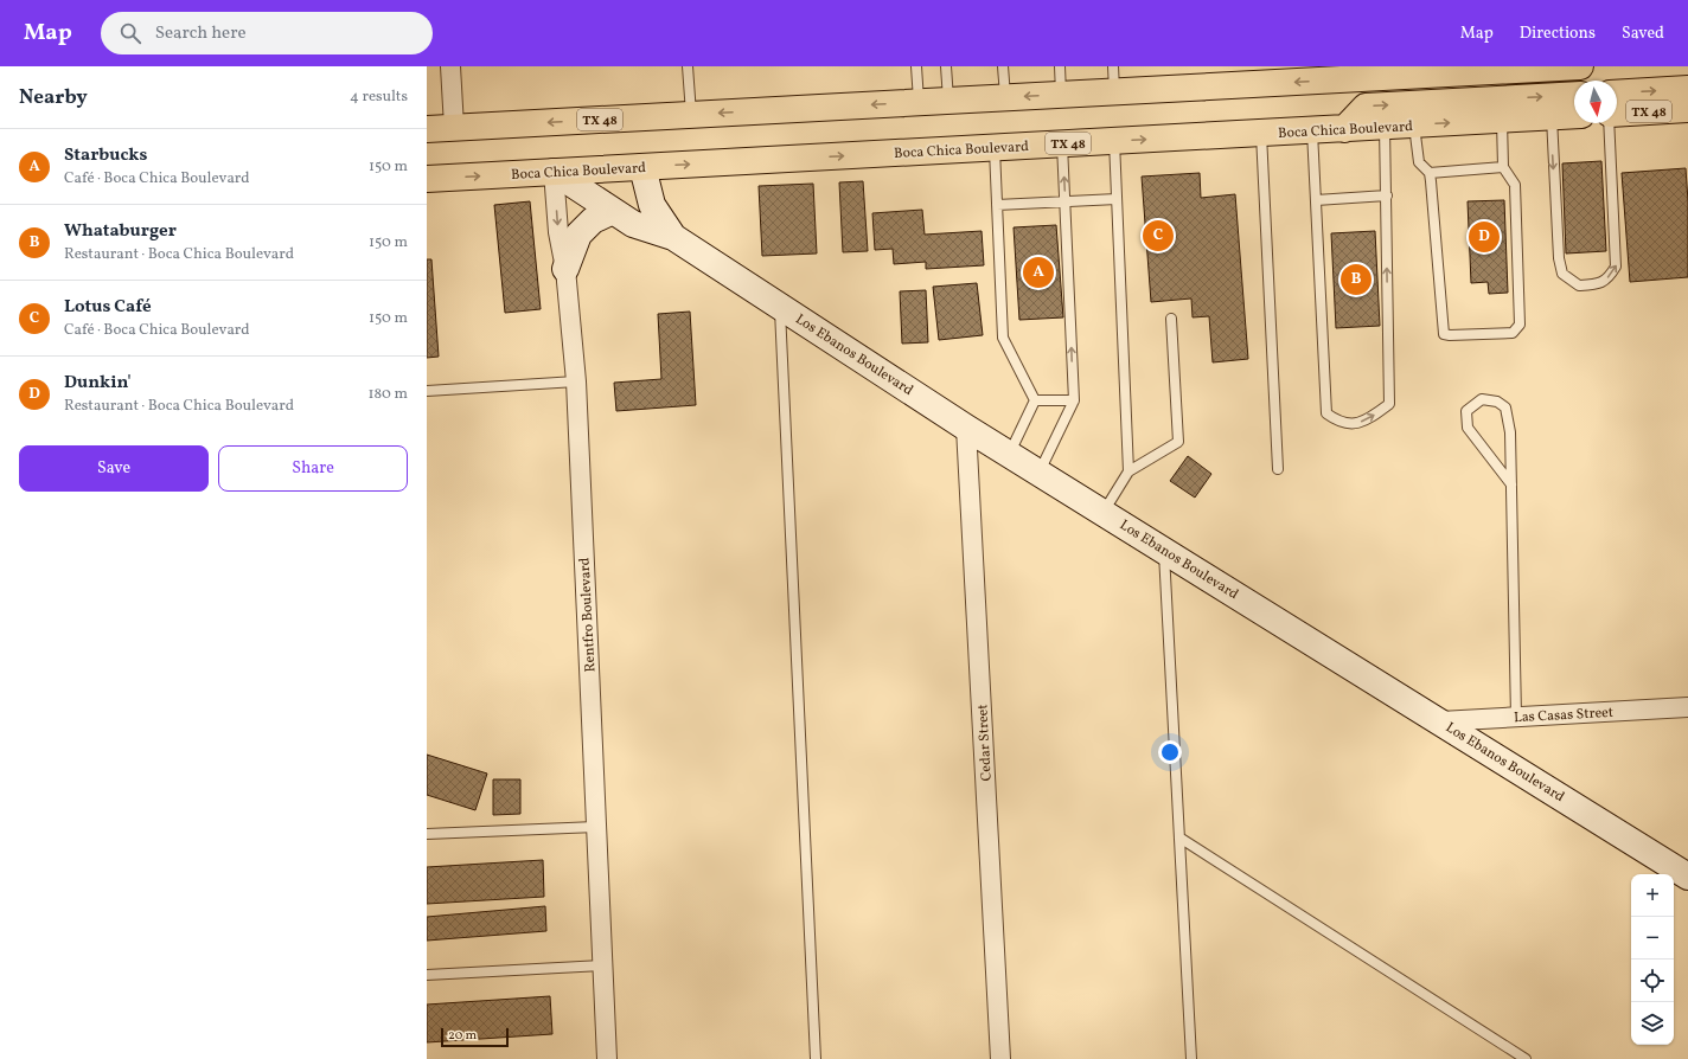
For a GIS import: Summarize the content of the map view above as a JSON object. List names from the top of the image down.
{
  "streets": {
    "main road": ["TX 48", "Boca Chica Boulevard"],
    "street": [
      "Los Ebanos Boulevard",
      "Rentfro Boulevard",
      "Las Casas Street",
      "Cedar Street"
    ]
  },
  "crossings": [
    ["Boca Chica Boulevard", "Los Ebanos Boulevard"],
    ["Boca Chica Boulevard", "Rentfro Boulevard"],
    ["Los Ebanos Boulevard", "Rentfro Boulevard"],
    ["Los Ebanos Boulevard", "Las Casas Street"],
    ["Los Ebanos Boulevard", "Cedar Street"]
  ],
  "scale_bar": "20 m",
  "north": "bottom",
  "page": {
    "header": "Map",
    "search": "Search here",
    "nav": ["Map", "Directions", "Saved"],
    "heading": ["Nearby", "4 results"],
    "list": [
      {
        "mark": "A",
        "name": "Starbucks",
        "note": "Café · Boca Chica Boulevard",
        "value": "150 m"
      },
      {
        "mark": "B",
        "name": "Whataburger",
        "note": "Restaurant · Boca Chica Boulevard",
        "value": "150 m"
      },
      {
        "mark": "C",
        "name": "Lotus Café",
        "note": "Café · Boca Chica Boulevard",
        "value": "150 m"
      },
      {
        "mark": "D",
        "name": "Dunkin'",
        "note": "Restaurant · Boca Chica Boulevard",
        "value": "180 m"
      }
    ],
    "pins": [
      "C",
      "D",
      "A",
      "B"
    ],
    "buttons": ["Save", "Share"],
    "map_buttons": ["+", "−"],
    "scale": "20 m"
  }
}
